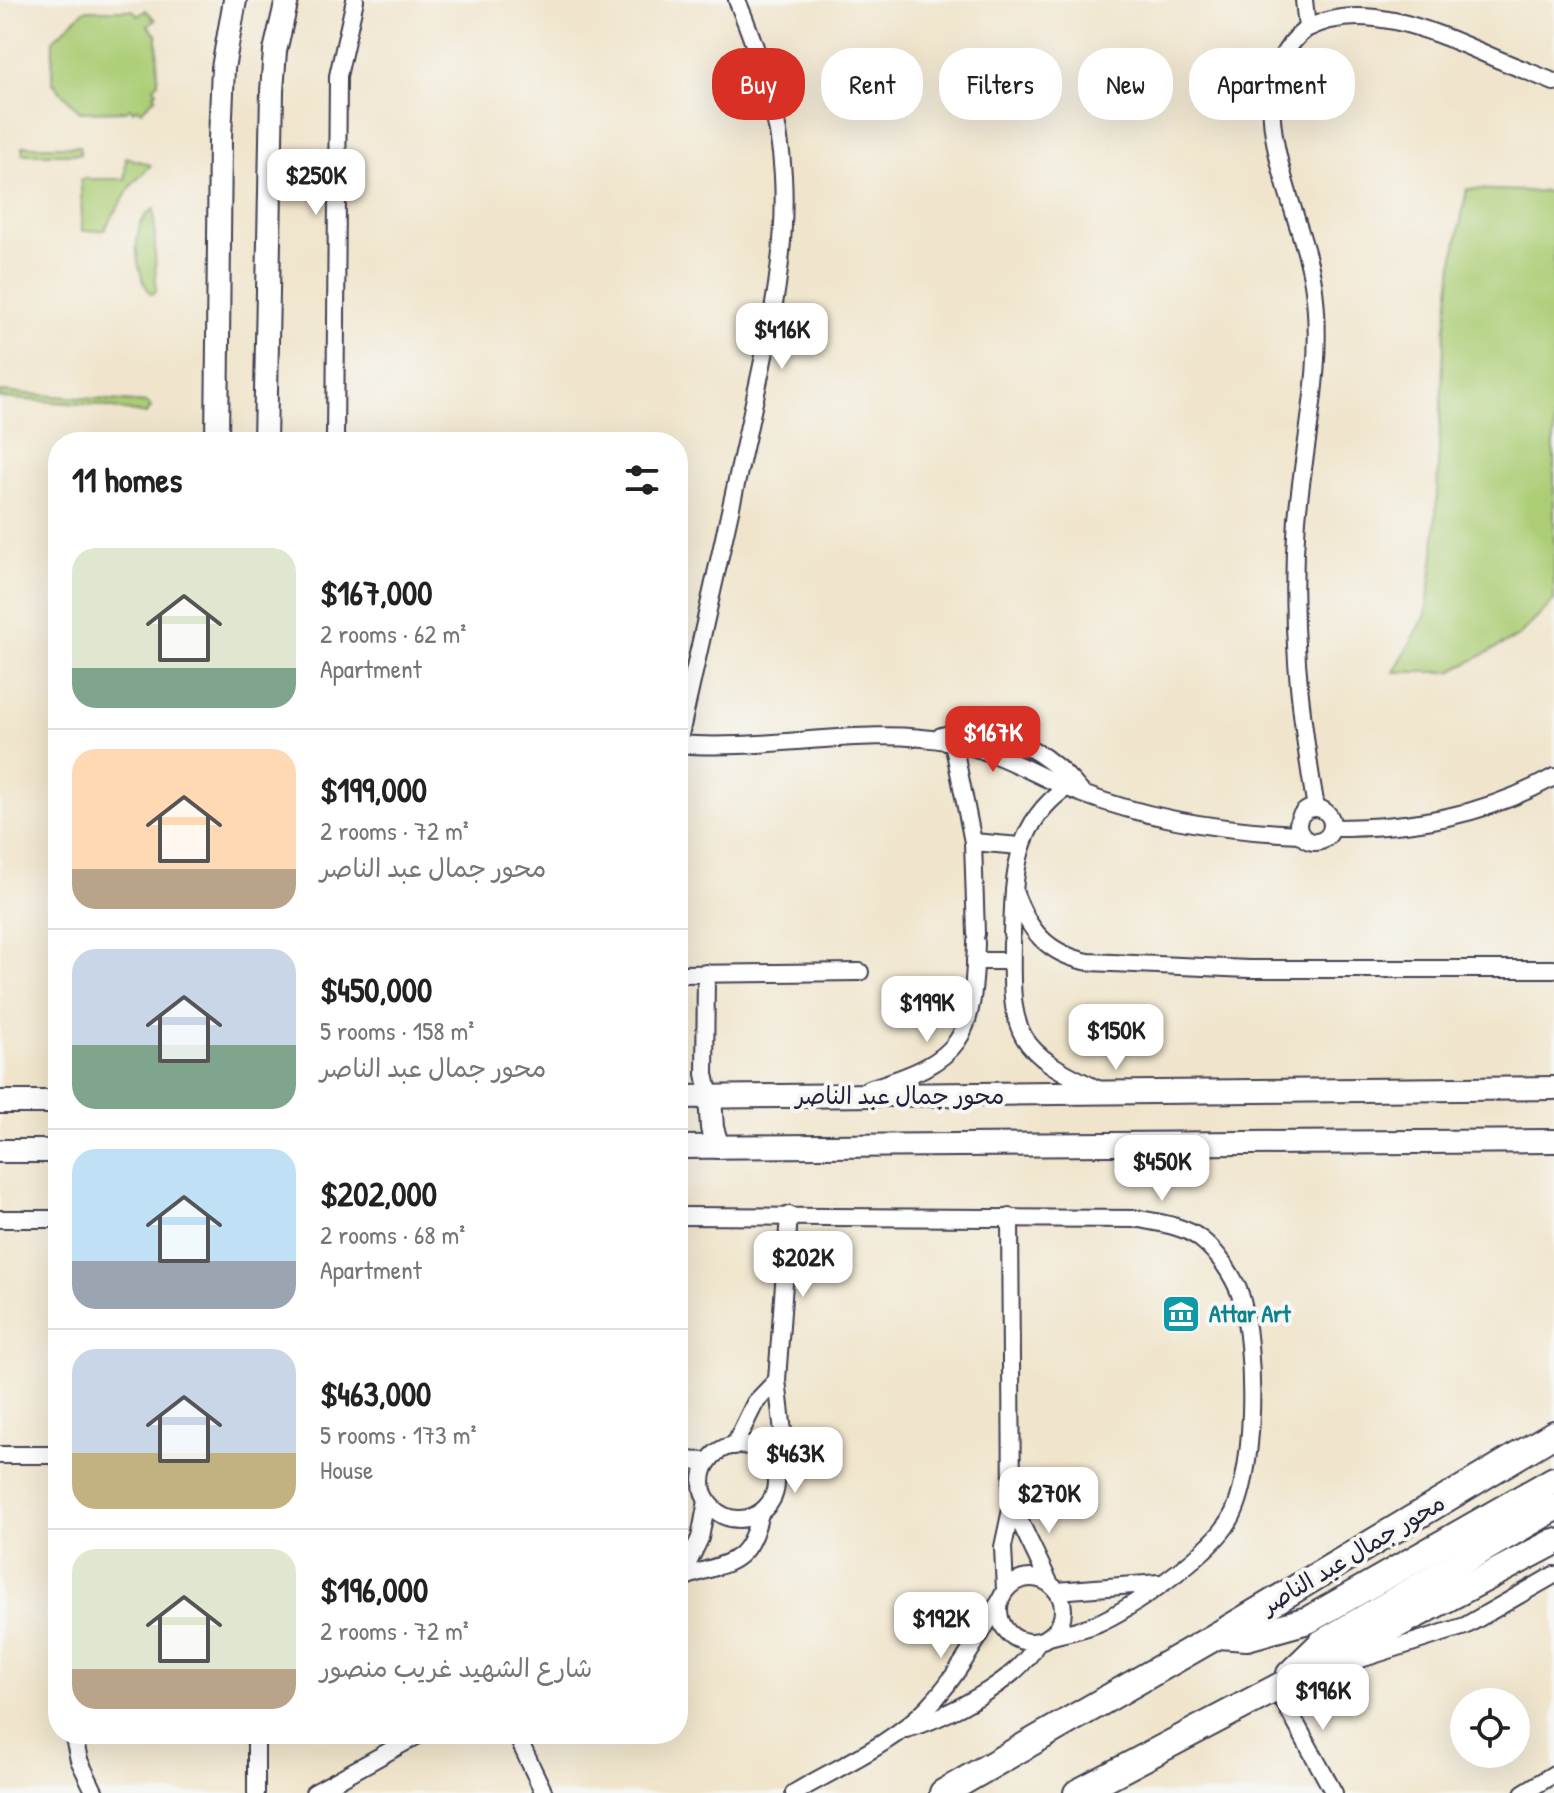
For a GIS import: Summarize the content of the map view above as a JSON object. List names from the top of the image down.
{
  "streets": {
    "main road": ["محور جمال عبد الناصر"]
  },
  "places": {
    "museum": ["Attar Art"]
  },
  "page": {
    "chip": [
      "Buy",
      "Rent",
      "Filters",
      "New",
      "Apartment"
    ],
    "price": [
      "$250K",
      "$416K",
      "$167K",
      "$199K",
      "$150K",
      "$450K",
      "$202K",
      "$463K",
      "$270K",
      "$192K",
      "$196K"
    ],
    "heading": "11 homes",
    "list": [
      {
        "name": "$167,000",
        "note": "2 rooms · 62 m² · Apartment"
      },
      {
        "name": "$199,000",
        "note": "2 rooms · 72 m² · محور جمال عبد الناصر"
      },
      {
        "name": "$450,000",
        "note": "5 rooms · 158 m² · محور جمال عبد الناصر"
      },
      {
        "name": "$202,000",
        "note": "2 rooms · 68 m² · Apartment"
      },
      {
        "name": "$463,000",
        "note": "5 rooms · 173 m² · House"
      },
      {
        "name": "$196,000",
        "note": "2 rooms · 72 m² · شارع الشهيد غريب منصور"
      }
    ]
  }
}
